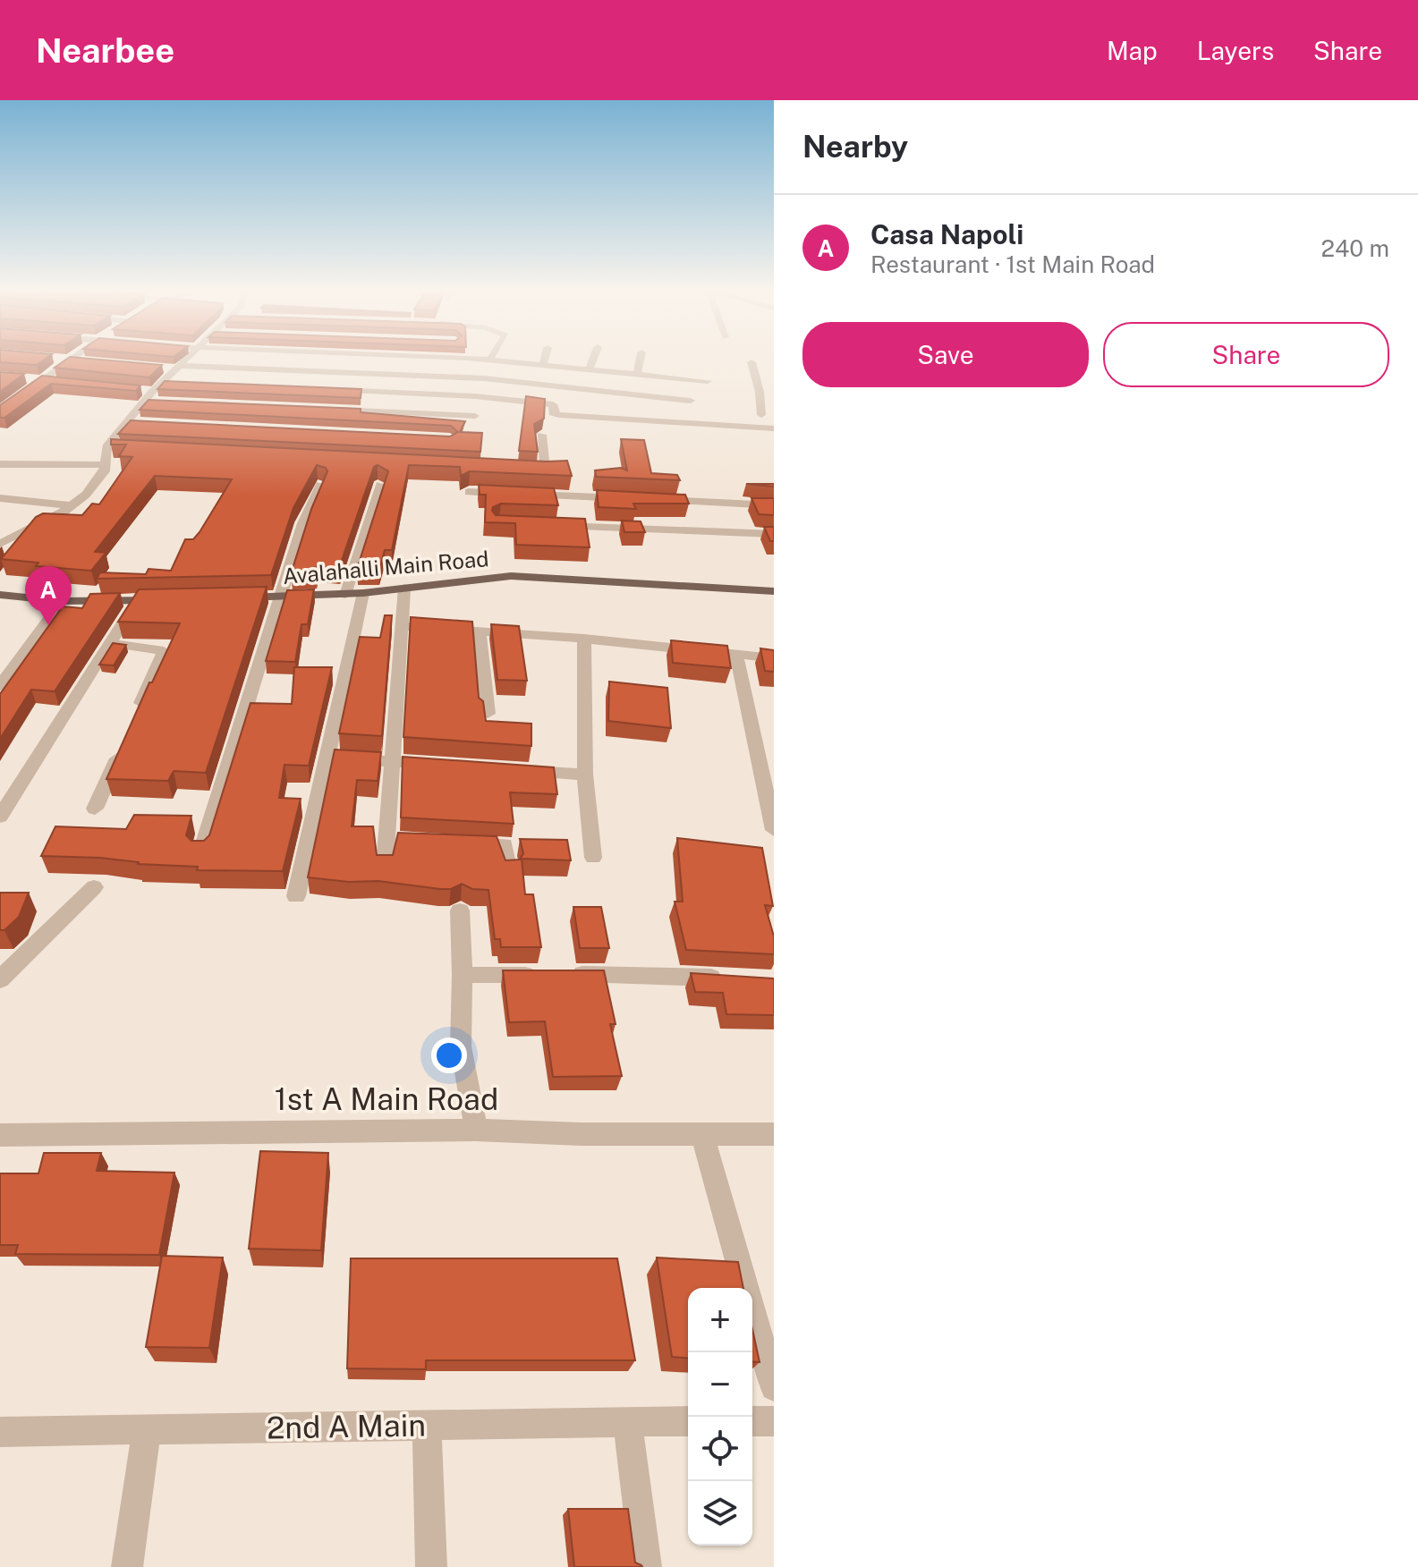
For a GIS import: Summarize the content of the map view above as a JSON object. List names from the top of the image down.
{
  "streets": {
    "main road": ["Avalahalli Main Road"],
    "street": ["1st A Main Road", "2nd A Main"]
  },
  "page": {
    "header": "Nearbee",
    "nav": ["Map", "Layers", "Share"],
    "heading": "Nearby",
    "list": [
      {
        "mark": "A",
        "name": "Casa Napoli",
        "note": "Restaurant · 1st Main Road",
        "value": "240 m"
      }
    ],
    "buttons": ["Save", "Share"],
    "pins": "A",
    "map_buttons": ["+", "−"]
  }
}
